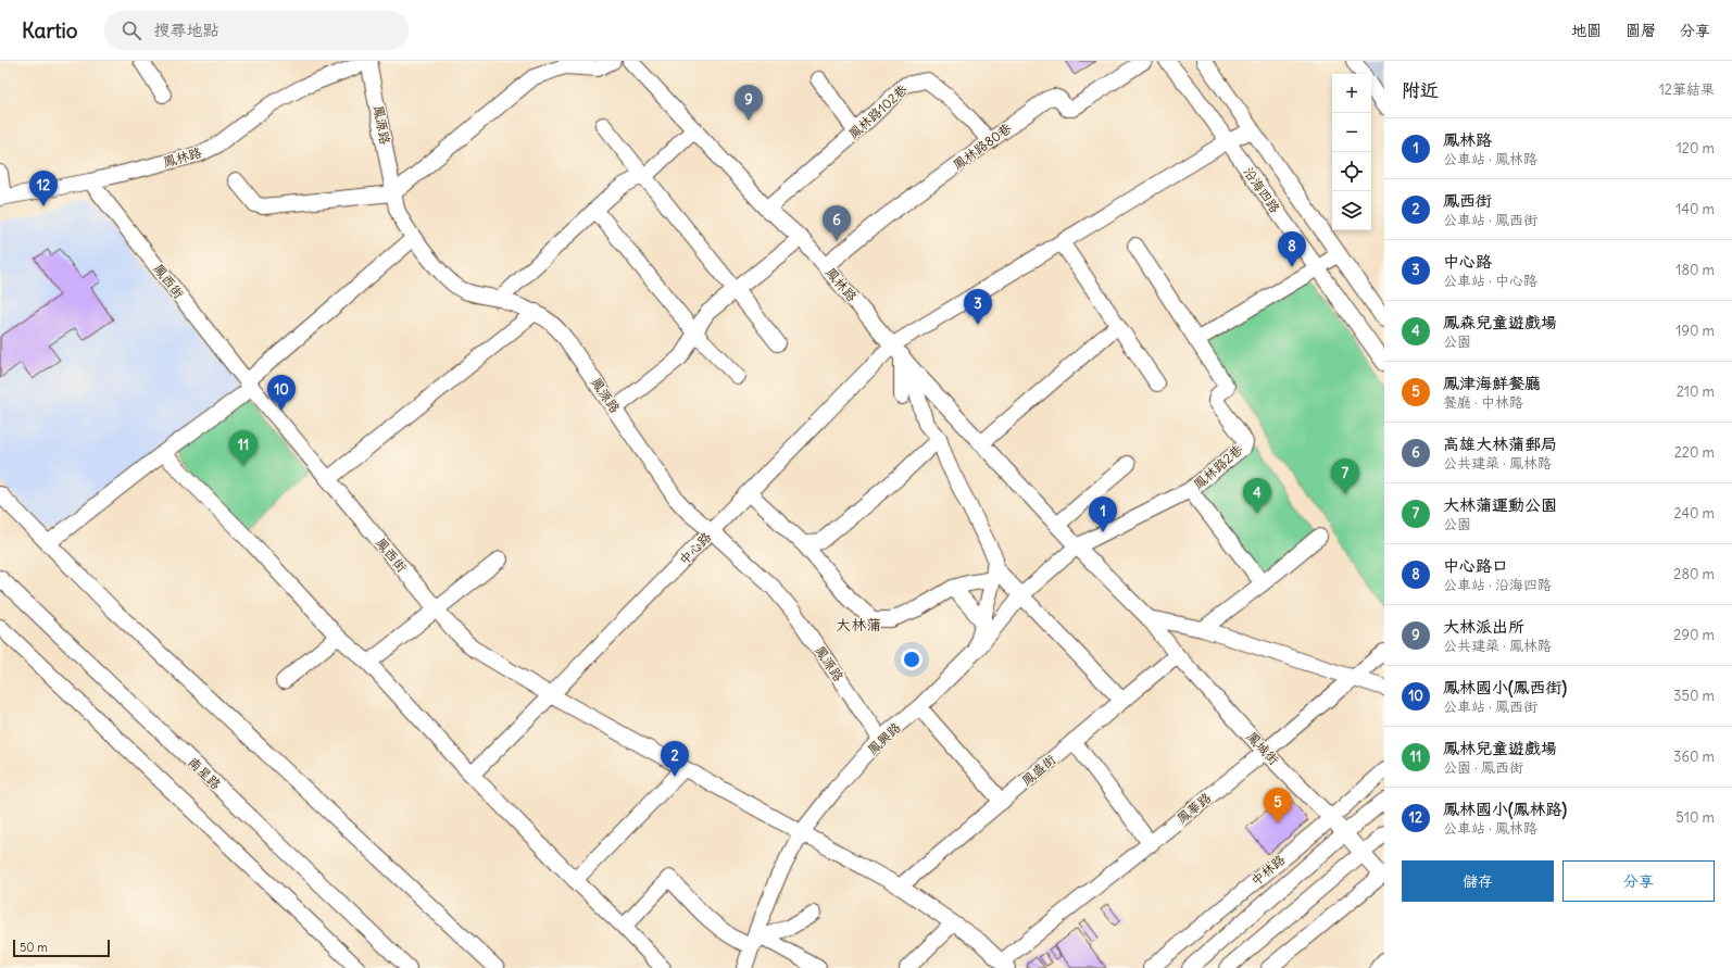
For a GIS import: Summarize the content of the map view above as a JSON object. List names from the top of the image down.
{
  "streets": {
    "street": [
      "鳳林路102巷",
      "鳳源路",
      "鳳林路80巷",
      "鳳林路",
      "沿海四路",
      "鳳西街",
      "鳳林路2巷",
      "中心路",
      "鳳興路",
      "鳳城街",
      "鳳盛街",
      "南星路",
      "鳳華路",
      "中林路"
    ]
  },
  "crossings": [
    ["鳳林路102巷", "鳳林路80巷"],
    ["鳳林路102巷", "鳳林路"],
    ["鳳源路", "鳳林路"],
    ["鳳源路", "中心路"],
    ["鳳源路", "鳳興路"],
    ["鳳林路80巷", "鳳林路"],
    ["鳳林路", "鳳西街"],
    ["鳳林路", "鳳林路2巷"],
    ["鳳林路", "中心路"],
    ["鳳林路", "鳳興路"],
    ["鳳林路", "鳳城街"],
    ["沿海四路", "中心路"],
    ["鳳西街", "中心路"],
    ["鳳西街", "鳳興路"],
    ["鳳西街", "鳳盛街"],
    ["鳳西街", "鳳華路"],
    ["鳳林路2巷", "鳳興路"],
    ["鳳城街", "鳳盛街"],
    ["鳳城街", "鳳華路"],
    ["鳳城街", "中林路"]
  ],
  "districts": ["大林蒲"],
  "scale_bar": "50 m",
  "page": {
    "header": "Kartio",
    "search": "搜尋地點",
    "nav": ["地圖", "圖層", "分享"],
    "heading": ["附近", "12筆結果"],
    "map_buttons": ["+", "−"],
    "pins": [
      "9",
      "12",
      "6",
      "8",
      "3",
      "10",
      "11",
      "7",
      "4",
      "1",
      "2",
      "5"
    ],
    "list": [
      {
        "mark": "1",
        "name": "鳳林路",
        "note": "公車站 · 鳳林路",
        "value": "120 m"
      },
      {
        "mark": "2",
        "name": "鳳西街",
        "note": "公車站 · 鳳西街",
        "value": "140 m"
      },
      {
        "mark": "3",
        "name": "中心路",
        "note": "公車站 · 中心路",
        "value": "180 m"
      },
      {
        "mark": "4",
        "name": "鳳森兒童遊戲場",
        "note": "公園",
        "value": "190 m"
      },
      {
        "mark": "5",
        "name": "鳳津海鮮餐廳",
        "note": "餐廳 · 中林路",
        "value": "210 m"
      },
      {
        "mark": "6",
        "name": "高雄大林蒲郵局",
        "note": "公共建築 · 鳳林路",
        "value": "220 m"
      },
      {
        "mark": "7",
        "name": "大林蒲運動公園",
        "note": "公園",
        "value": "240 m"
      },
      {
        "mark": "8",
        "name": "中心路口",
        "note": "公車站 · 沿海四路",
        "value": "280 m"
      },
      {
        "mark": "9",
        "name": "大林派出所",
        "note": "公共建築 · 鳳林路",
        "value": "290 m"
      },
      {
        "mark": "10",
        "name": "鳳林國小(鳳西街)",
        "note": "公車站 · 鳳西街",
        "value": "350 m"
      },
      {
        "mark": "11",
        "name": "鳳林兒童遊戲場",
        "note": "公園 · 鳳西街",
        "value": "360 m"
      },
      {
        "mark": "12",
        "name": "鳳林國小(鳳林路)",
        "note": "公車站 · 鳳林路",
        "value": "510 m"
      }
    ],
    "buttons": ["儲存", "分享"],
    "scale": "50 m"
  }
}
